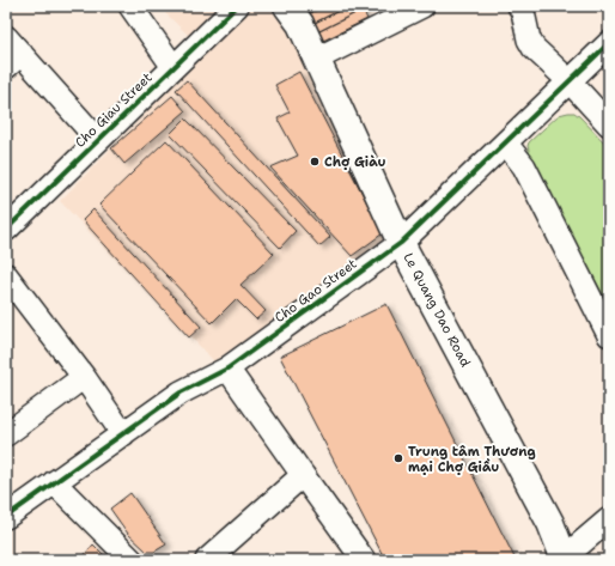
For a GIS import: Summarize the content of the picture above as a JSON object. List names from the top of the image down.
{
  "streets": {
    "main road": ["Le Quang Dao Road"],
    "street": ["Cho Giau Street", "Cho Gao Street"]
  },
  "crossings": [
    ["Cho Gao Street", "Le Quang Dao Road"]
  ],
  "places": ["Chợ Giàu", "Trung tâm Thương mại Chợ Giầu"]
}
